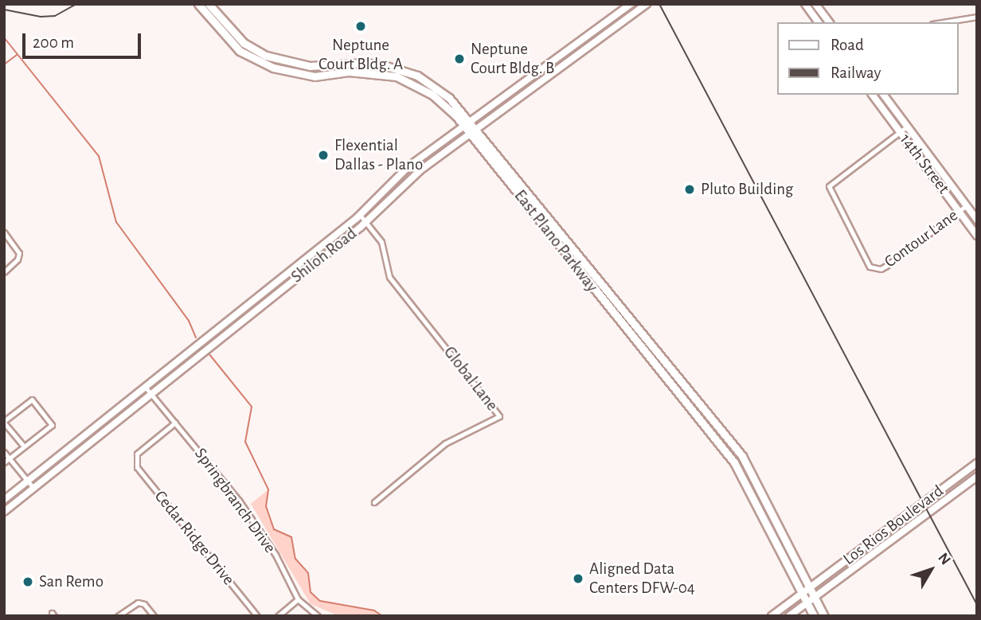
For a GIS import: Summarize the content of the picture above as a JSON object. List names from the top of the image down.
{
  "streets": {
    "main road": [
      "14th Street",
      "East Plano Parkway",
      "Shiloh Road",
      "Los Rios Boulevard"
    ],
    "street": [
      "Contour Lane",
      "Global Lane",
      "Springbranch Drive",
      "Cedar Ridge Drive"
    ]
  },
  "crossings": [
    ["14th Street", "Contour Lane"],
    ["East Plano Parkway", "Shiloh Road"],
    ["East Plano Parkway", "Los Rios Boulevard"],
    ["Shiloh Road", "Global Lane"],
    ["Shiloh Road", "Springbranch Drive"],
    ["Springbranch Drive", "Cedar Ridge Drive"]
  ],
  "places": [
    "Neptune Court Bldg. A",
    "Neptune Court Bldg. B",
    "Flexential Dallas - Plano",
    "Pluto Building",
    "Aligned Data Centers DFW-04",
    "San Remo"
  ],
  "legend": ["Road", "Railway"],
  "scale_bar": "200 m",
  "north": "top right"
}
